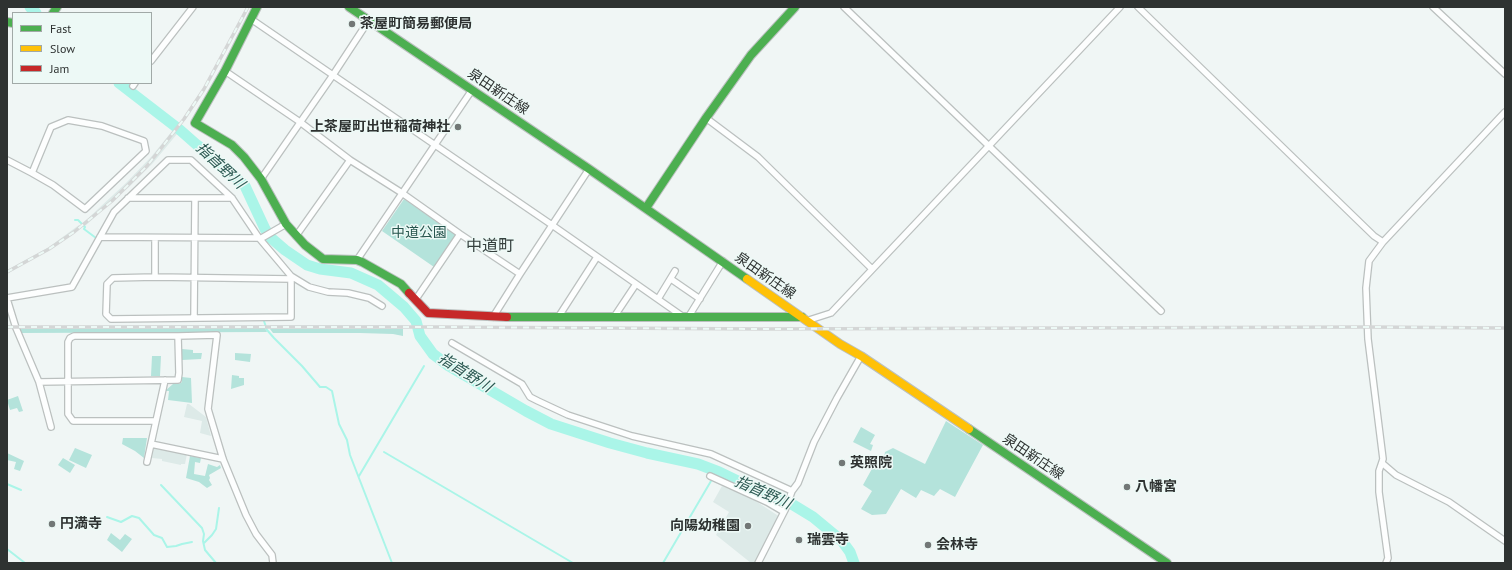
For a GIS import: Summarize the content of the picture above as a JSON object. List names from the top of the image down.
{
  "streets": {
    "main road": ["泉田新庄線"]
  },
  "districts": ["中道町"],
  "water": ["指首野川"],
  "parks": ["中道公園"],
  "places": [
    "茶屋町簡易郵便局",
    "上茶屋町出世稲荷神社",
    "英照院",
    "八幡宮",
    "円満寺",
    "向陽幼稚園",
    "瑞雲寺",
    "会林寺"
  ],
  "legend": ["Fast", "Slow", "Jam"]
}
